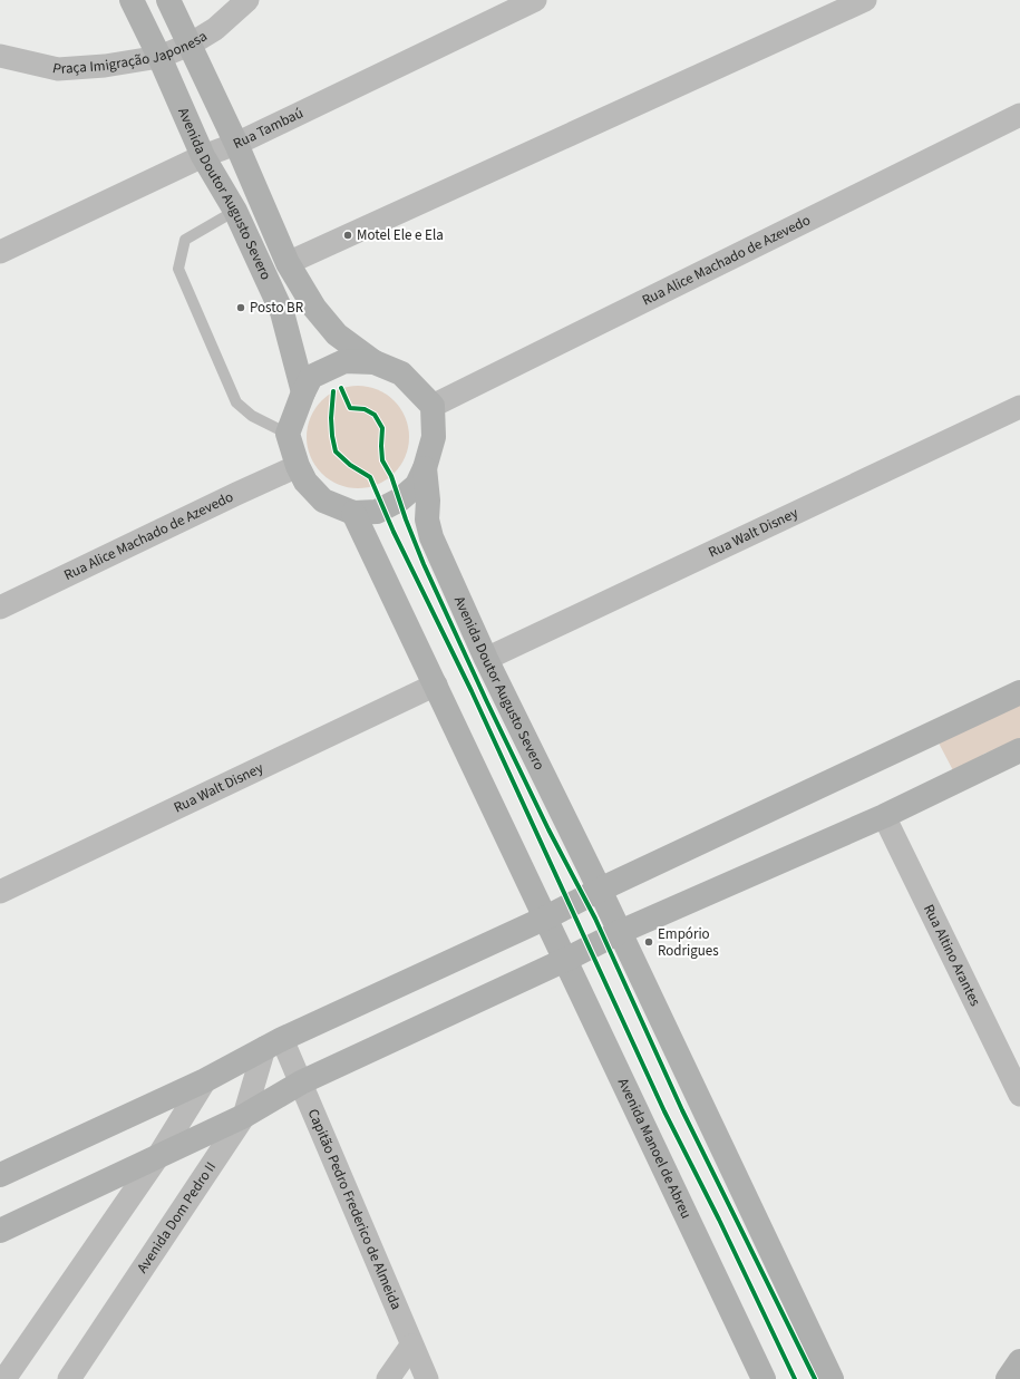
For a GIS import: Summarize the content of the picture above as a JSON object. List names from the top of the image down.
{
  "streets": {
    "street": [
      "Praça Imigração Japonesa",
      "Rua Tambaú",
      "Avenida Doutor Augusto Severo",
      "Rua Alice Machado de Azevedo",
      "Rua Walt Disney",
      "Rua Altino Arantes",
      "Avenida Manoel de Abreu",
      "Capitão Pedro Frederico de Almeida",
      "Avenida Dom Pedro II"
    ]
  },
  "crossings": [
    ["Praça Imigração Japonesa", "Avenida Doutor Augusto Severo"],
    ["Rua Tambaú", "Avenida Doutor Augusto Severo"],
    ["Avenida Doutor Augusto Severo", "Rua Alice Machado de Azevedo"],
    ["Avenida Doutor Augusto Severo", "Rua Walt Disney"],
    ["Capitão Pedro Frederico de Almeida", "Avenida Dom Pedro II"]
  ],
  "places": ["Motel Ele e Ela", "Posto BR", "Empório Rodrigues"]
}
